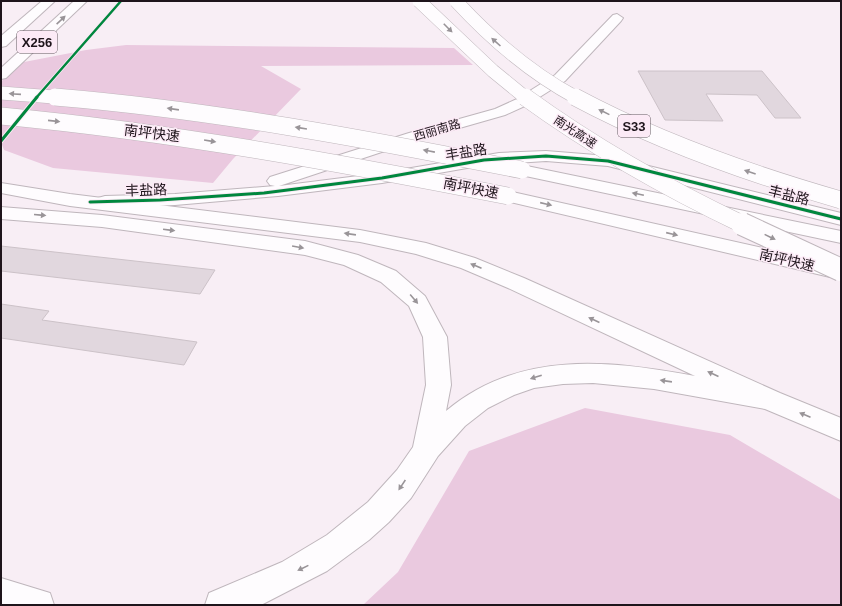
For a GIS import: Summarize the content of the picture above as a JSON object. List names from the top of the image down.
{
  "streets": {
    "main road": [
      "X256",
      "S33",
      "西丽南路",
      "南光高速",
      "南坪快速",
      "丰盐路"
    ]
  },
  "crossings": [
    ["西丽南路", "丰盐路"],
    ["南光高速", "南坪快速"]
  ]
}
